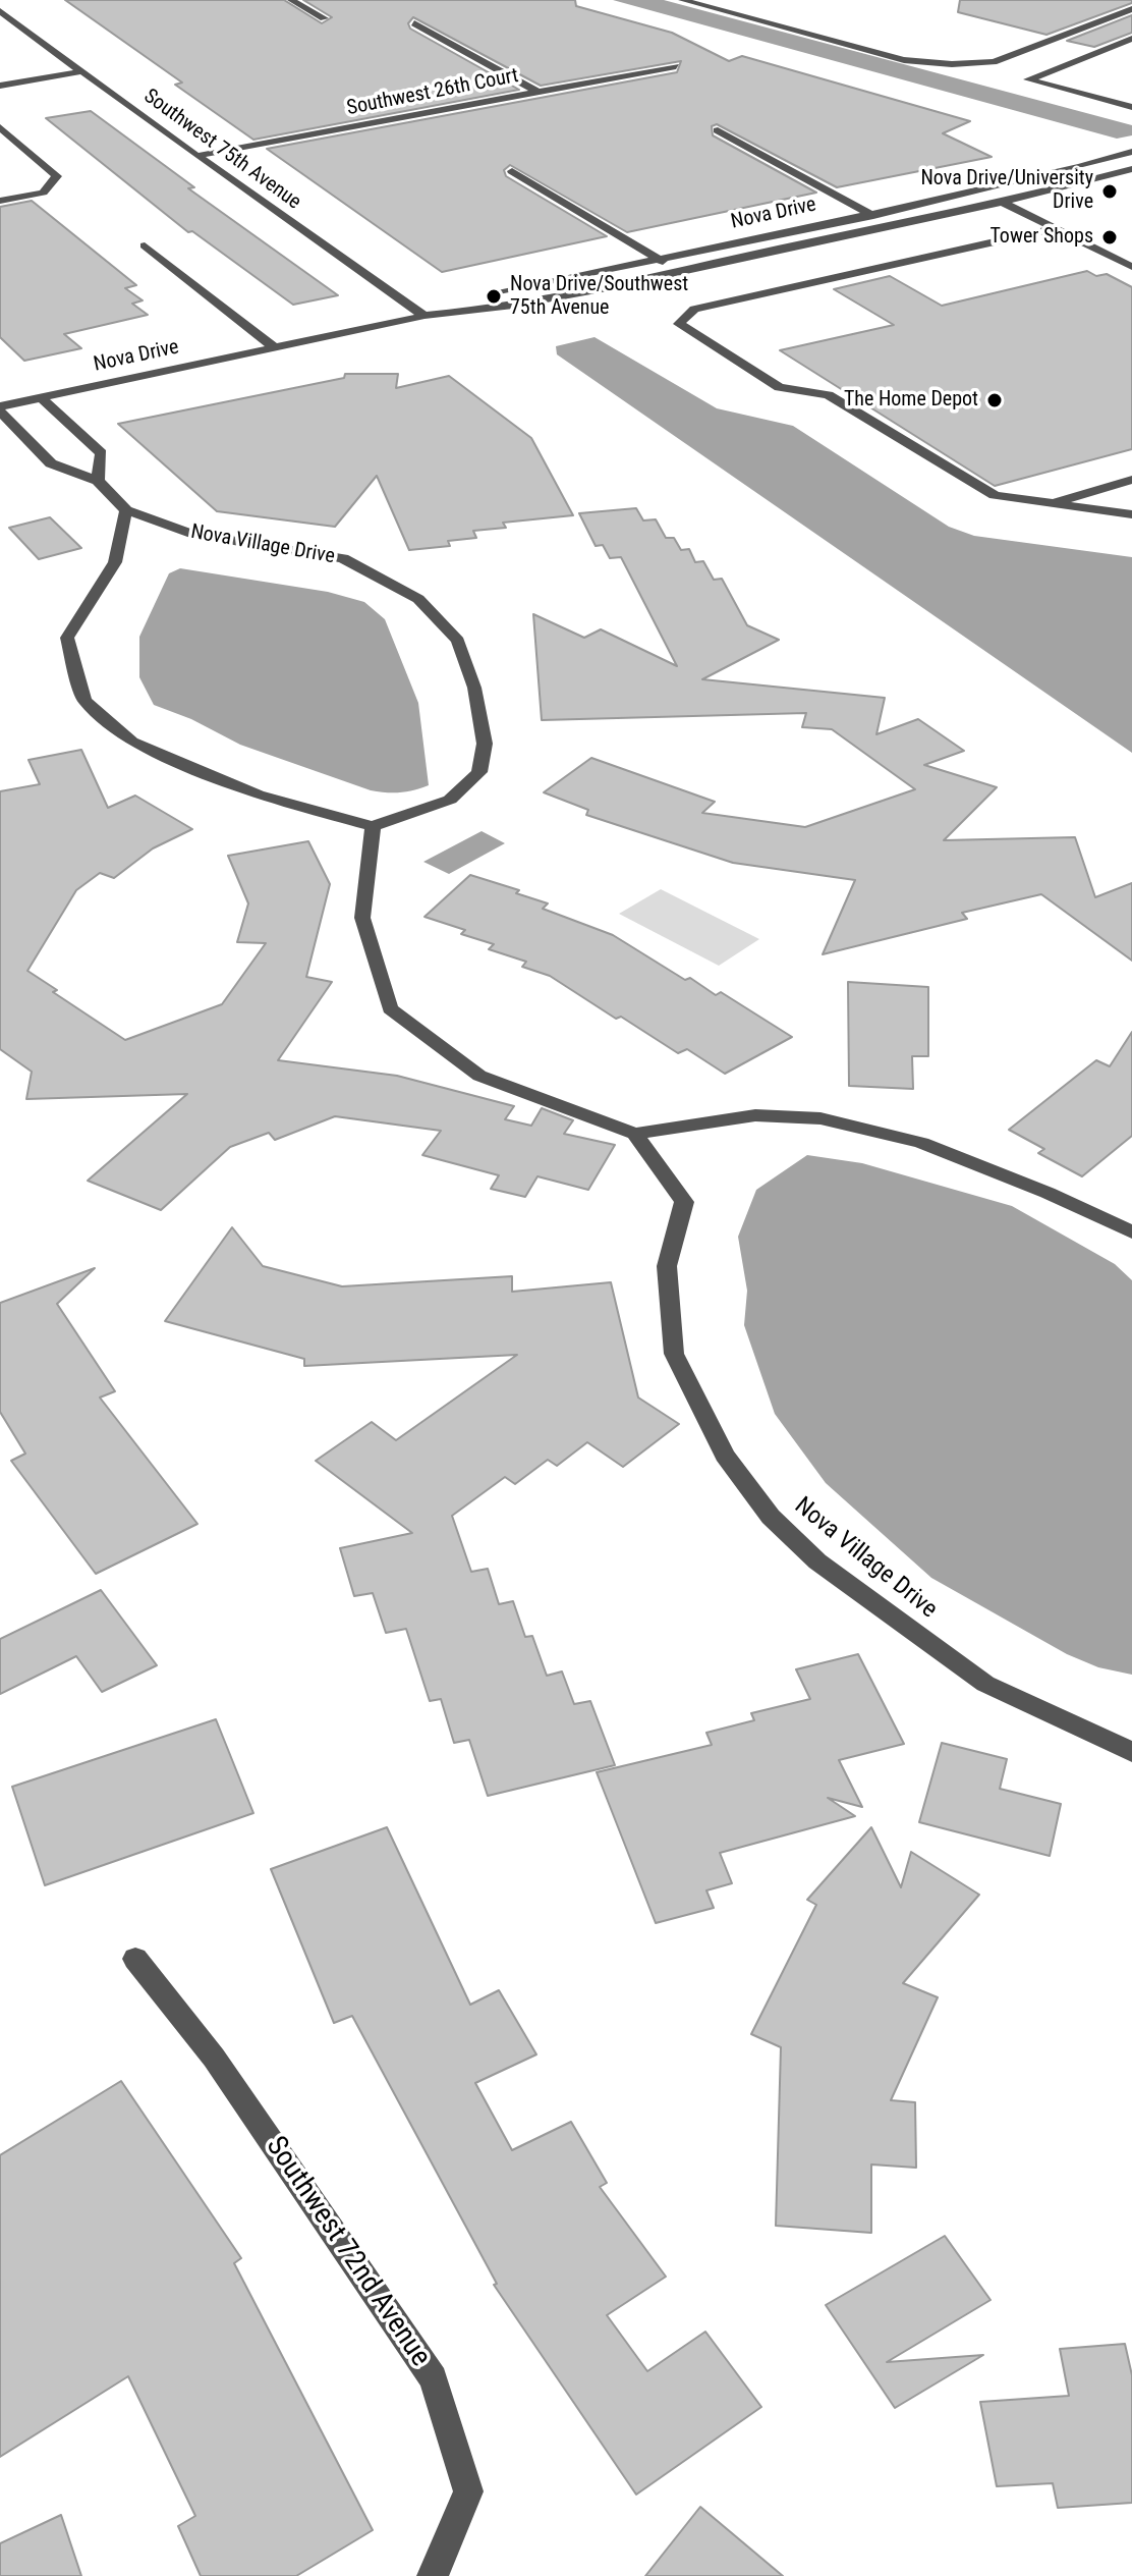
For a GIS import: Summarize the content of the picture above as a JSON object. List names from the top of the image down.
{
  "streets": {
    "street": [
      "Southwest 26th Court",
      "Southwest 75th Avenue",
      "Nova Drive",
      "Nova Village Drive",
      "Southwest 72nd Avenue"
    ]
  },
  "crossings": [
    ["Southwest 26th Court", "Southwest 75th Avenue"],
    ["Southwest 75th Avenue", "Nova Drive"],
    ["Nova Drive", "Nova Village Drive"]
  ],
  "places": [
    "Nova Drive/University Drive",
    "Tower Shops",
    "Nova Drive/Southwest 75th Avenue",
    "The Home Depot"
  ]
}
